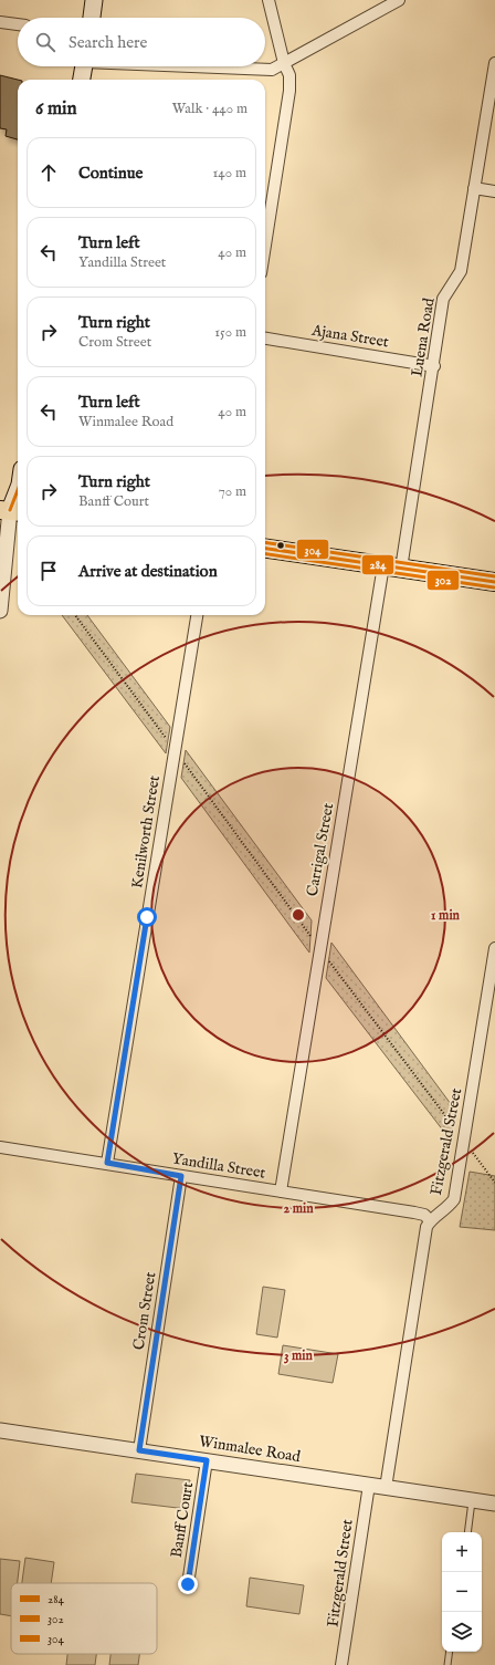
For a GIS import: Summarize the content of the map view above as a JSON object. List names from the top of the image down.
{
  "streets": {
    "street": [
      "Ajana Street",
      "Luena Road",
      "Kenilworth Street",
      "Carrigal Street",
      "Fitzgerald Street",
      "Yandilla Street",
      "Crom Street",
      "Winmalee Road",
      "Banff Court"
    ]
  },
  "crossings": [
    ["Ajana Street", "Luena Road"],
    ["Kenilworth Street", "Yandilla Street"],
    ["Carrigal Street", "Yandilla Street"],
    ["Fitzgerald Street", "Yandilla Street"],
    ["Fitzgerald Street", "Winmalee Road"],
    ["Yandilla Street", "Crom Street"],
    ["Crom Street", "Winmalee Road"],
    ["Winmalee Road", "Banff Court"]
  ],
  "lines": ["transit line 284", "transit line 304", "transit line 302"],
  "legend": ["284", "302", "304"],
  "page": {
    "search": "Search here",
    "heading": ["6 min", "Walk · 440 m"],
    "list": [
      ["Continue", "140 m"],
      ["Turn left", "Yandilla Street", "40 m"],
      ["Turn right", "Crom Street", "150 m"],
      ["Turn left", "Winmalee Road", "40 m"],
      ["Turn right", "Banff Court", "70 m"],
      "Arrive at destination"
    ],
    "map_buttons": ["+", "−"]
  },
  "rings": ["1 min", "2 min", "3 min"]
}
